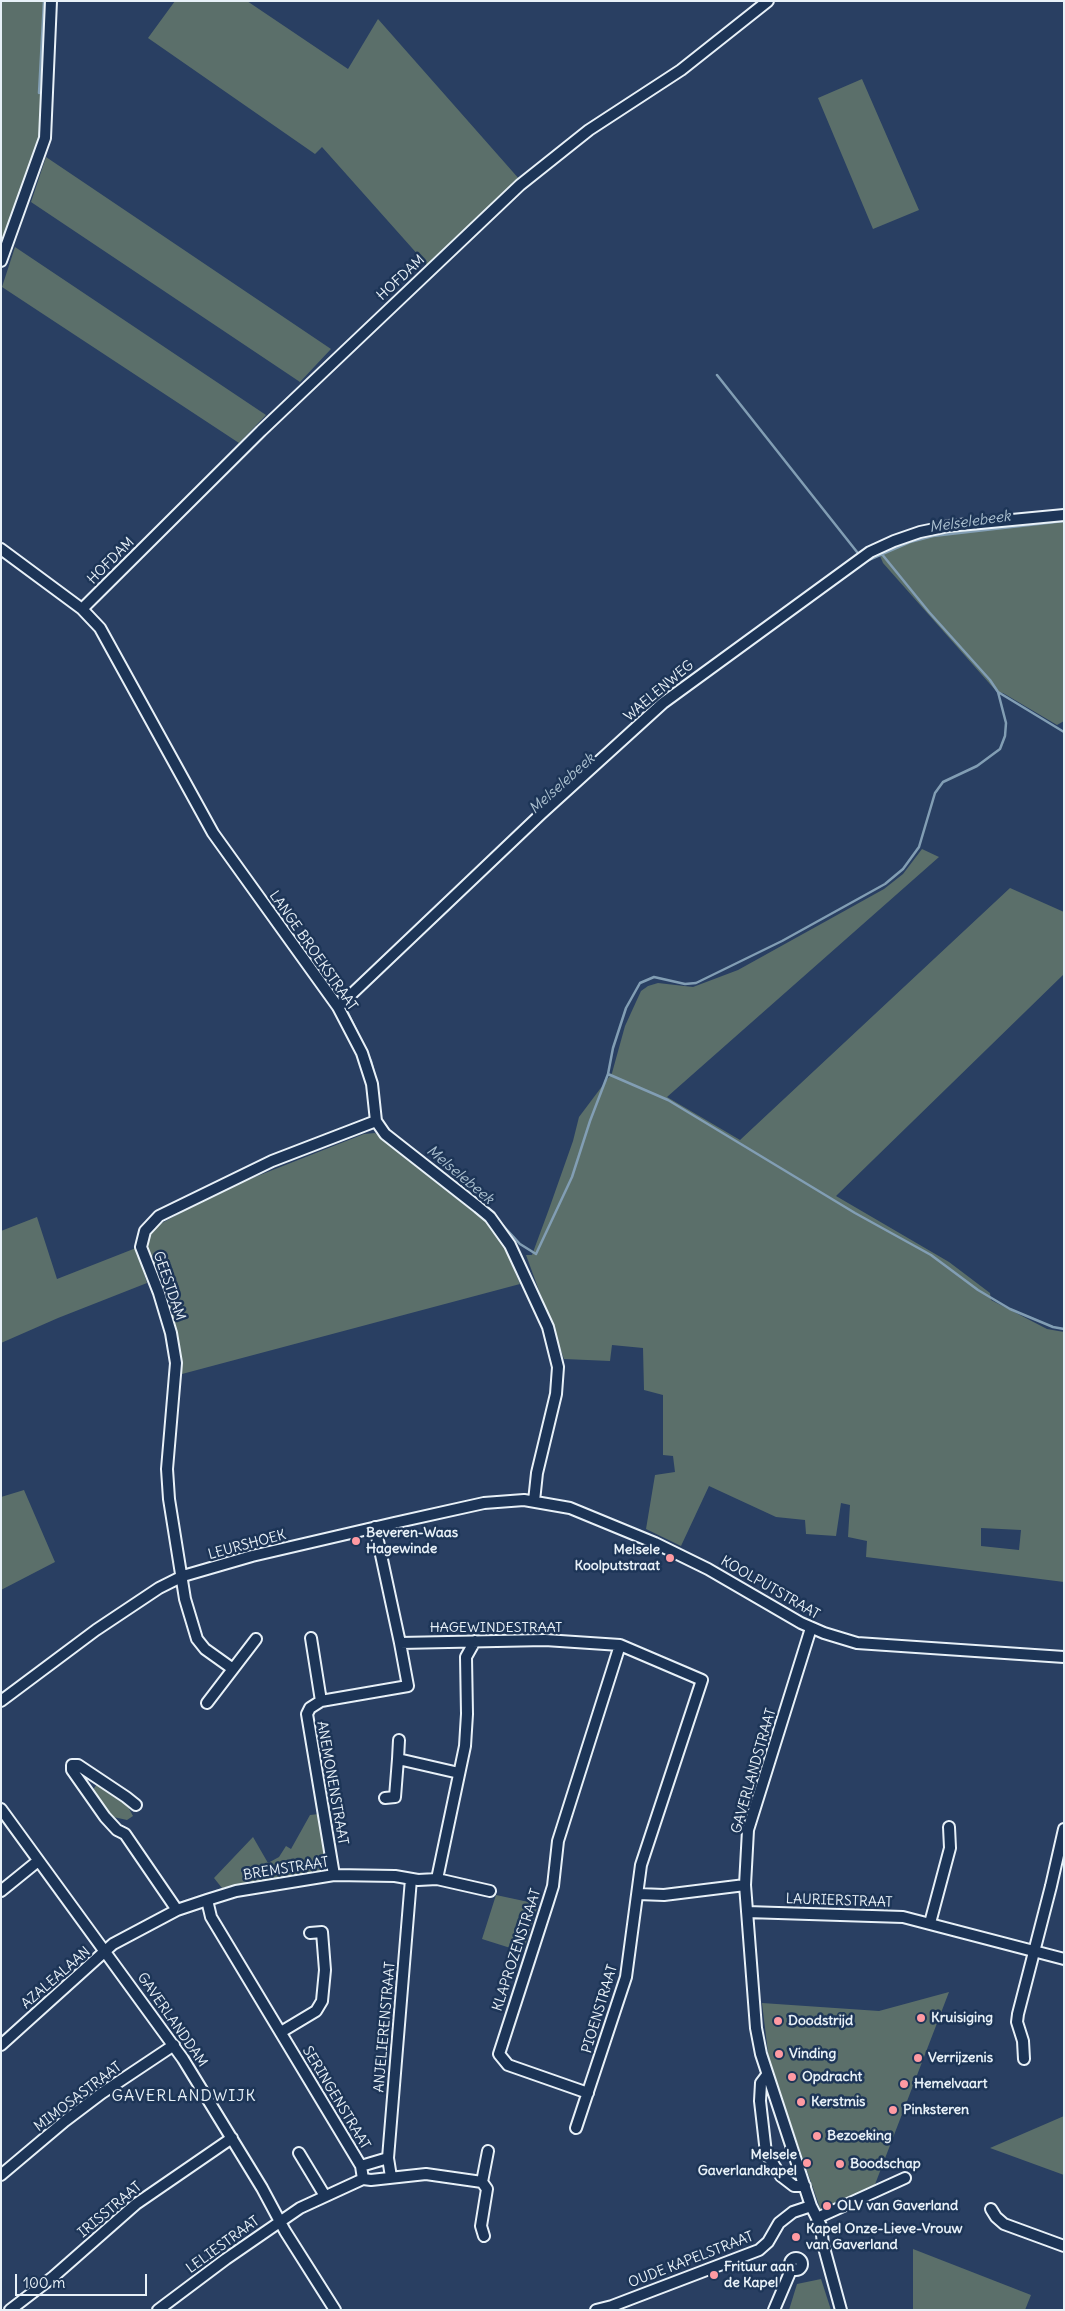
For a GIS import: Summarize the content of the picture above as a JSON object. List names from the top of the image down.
{
  "streets": {
    "street": [
      "HOFDAM",
      "WAELENWEG",
      "LANGE BROEKSTRAAT",
      "GEESTDAM",
      "LEURSHOEK",
      "KOOLPUTSTRAAT",
      "HAGEWINDESTRAAT",
      "GAVERLANDSTRAAT",
      "ANEMONENSTRAAT",
      "BREMSTRAAT",
      "LAURIERSTRAAT",
      "KLAPROZENSTRAAT",
      "AZALEALAAN",
      "PIOENSTRAAT",
      "GAVERLANDDAM",
      "ANJELIERENSTRAAT",
      "MIMOSASTRAAT",
      "SERINGENSTRAAT",
      "IRISSTRAAT",
      "LELIESTRAAT",
      "OUDE KAPELSTRAAT"
    ]
  },
  "crossings": [
    ["HOFDAM", "LANGE BROEKSTRAAT"],
    ["WAELENWEG", "LANGE BROEKSTRAAT"],
    ["LANGE BROEKSTRAAT", "GEESTDAM"],
    ["GEESTDAM", "LEURSHOEK"],
    ["LEURSHOEK", "KOOLPUTSTRAAT"],
    ["KOOLPUTSTRAAT", "GAVERLANDSTRAAT"],
    ["HAGEWINDESTRAAT", "ANEMONENSTRAAT"],
    ["HAGEWINDESTRAAT", "KLAPROZENSTRAAT"],
    ["HAGEWINDESTRAAT", "PIOENSTRAAT"],
    ["GAVERLANDSTRAAT", "LAURIERSTRAAT"],
    ["GAVERLANDSTRAAT", "OUDE KAPELSTRAAT"],
    ["ANEMONENSTRAAT", "BREMSTRAAT"],
    ["BREMSTRAAT", "AZALEALAAN"],
    ["BREMSTRAAT", "GAVERLANDDAM"],
    ["BREMSTRAAT", "ANJELIERENSTRAAT"],
    ["BREMSTRAAT", "SERINGENSTRAAT"],
    ["KLAPROZENSTRAAT", "PIOENSTRAAT"],
    ["AZALEALAAN", "GAVERLANDDAM"],
    ["GAVERLANDDAM", "MIMOSASTRAAT"],
    ["GAVERLANDDAM", "IRISSTRAAT"],
    ["GAVERLANDDAM", "LELIESTRAAT"],
    ["SERINGENSTRAAT", "LELIESTRAAT"]
  ],
  "districts": ["GAVERLANDWIJK"],
  "water": ["Melselebeek"],
  "places": [
    "Beveren-Waas Hagewinde",
    "Melsele Koolputstraat",
    "Kruisiging",
    "Doodstrijd",
    "Vinding",
    "Verrijzenis",
    "Opdracht",
    "Hemelvaart",
    "Kerstmis",
    "Pinksteren",
    "Bezoeking",
    "Melsele Gaverlandkapel",
    "Boodschap",
    "OLV van Gaverland",
    "Kapel Onze-Lieve-Vrouw van Gaverland",
    "Frituur aan de Kapel"
  ],
  "scale_bar": "100 m"
}
